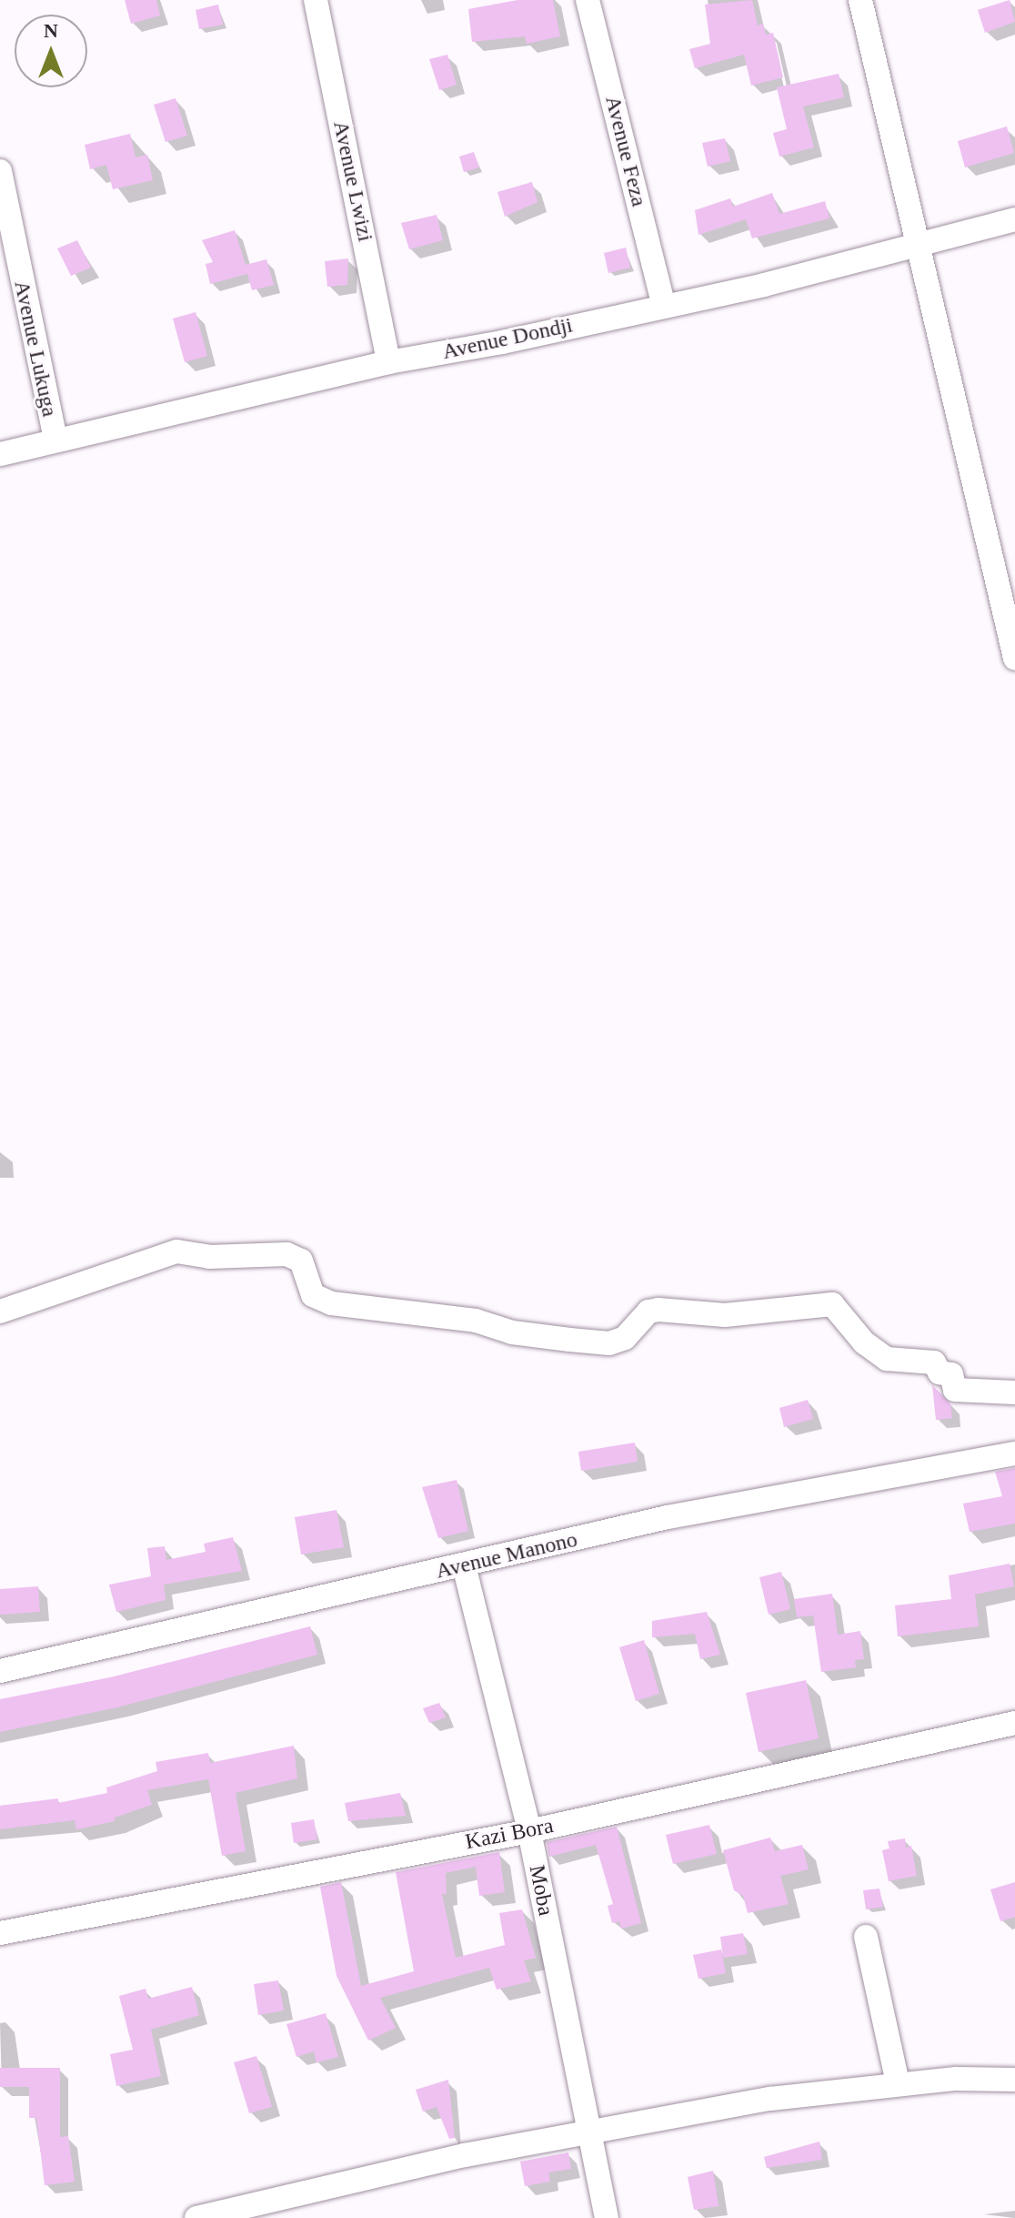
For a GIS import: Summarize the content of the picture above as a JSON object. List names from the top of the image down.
{
  "streets": {
    "street": [
      "Avenue Feza",
      "Avenue Lwizi",
      "Avenue Dondji",
      "Avenue Lukuga",
      "Avenue Manono",
      "Kazi Bora",
      "Moba"
    ]
  },
  "crossings": [
    ["Avenue Feza", "Avenue Dondji"],
    ["Avenue Lwizi", "Avenue Dondji"],
    ["Avenue Dondji", "Avenue Lukuga"],
    ["Avenue Manono", "Moba"],
    ["Kazi Bora", "Moba"]
  ],
  "north": "top"
}
